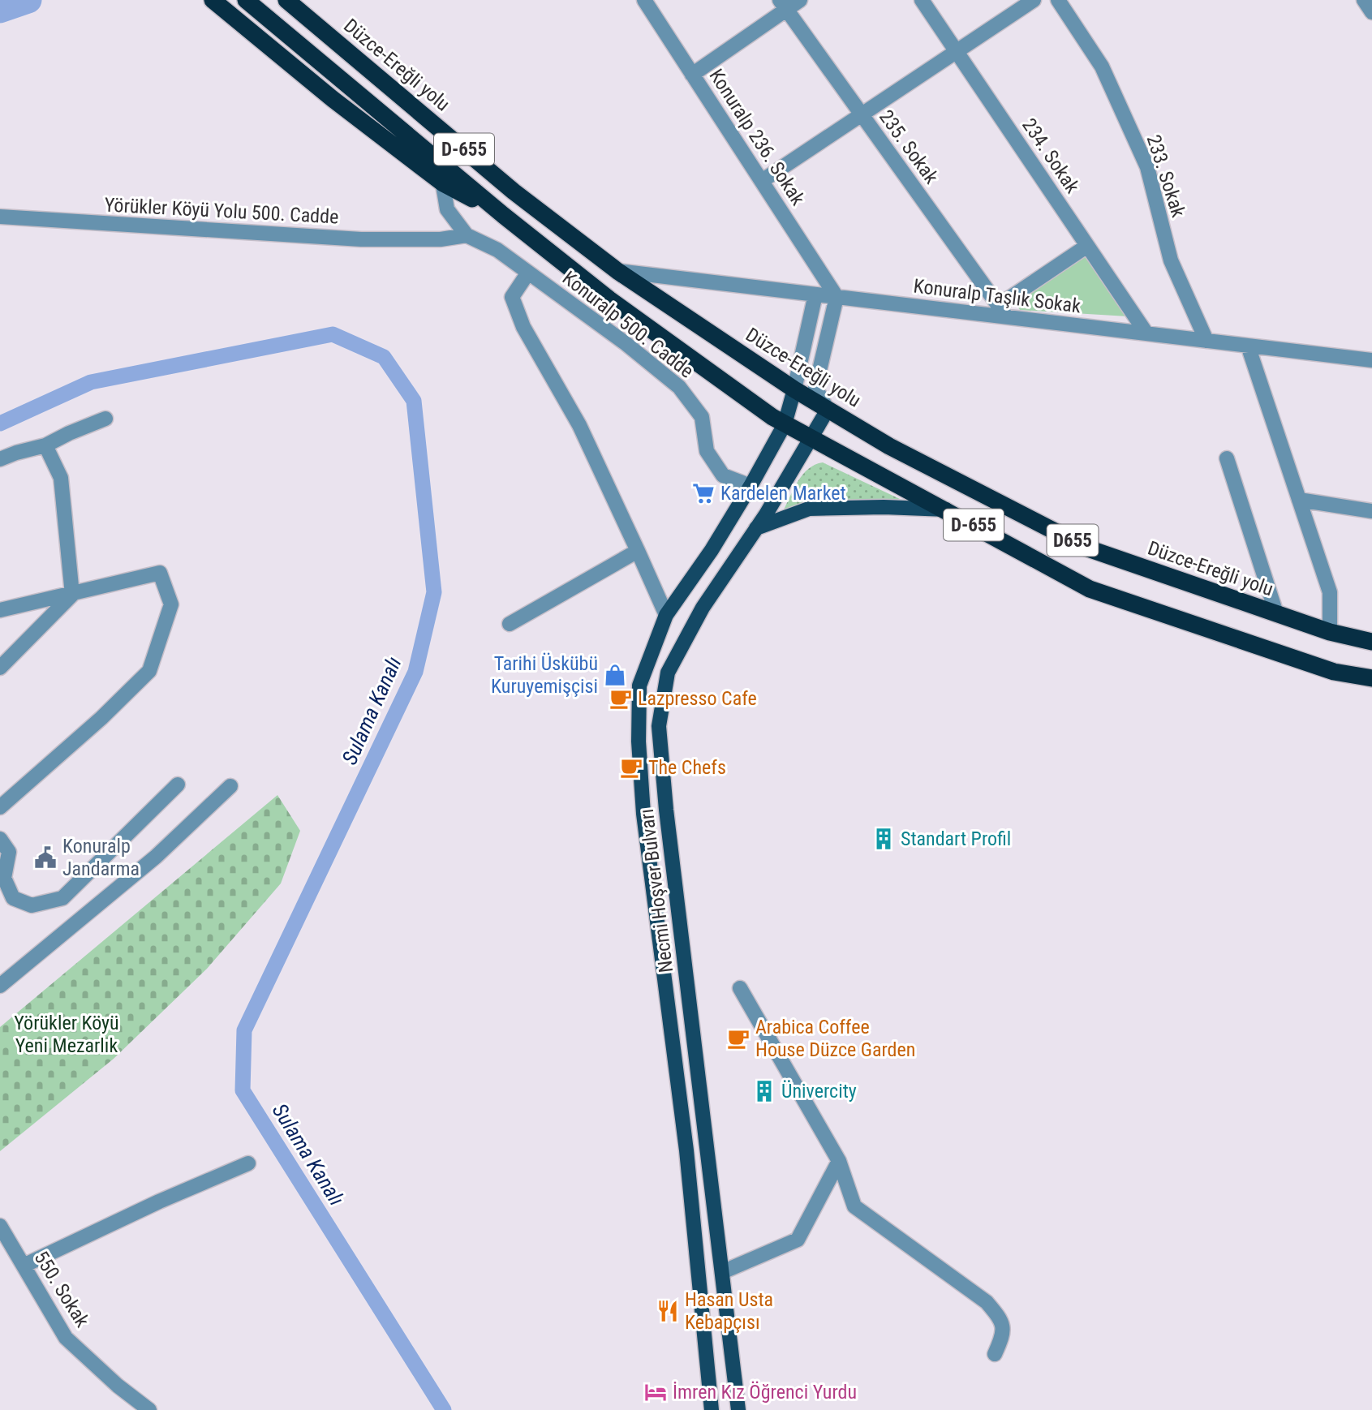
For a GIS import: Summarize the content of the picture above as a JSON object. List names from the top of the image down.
{
  "streets": {
    "highway": ["Düzce-Ereğli yolu", "D-655", "D655"],
    "main road": ["Necmi Hoşver Bulvarı"],
    "street": [
      "Konuralp 236. Sokak",
      "235. Sokak",
      "234. Sokak",
      "233. Sokak",
      "Yörükler Köyü Yolu 500. Cadde",
      "Konuralp Taşlık Sokak",
      "Konuralp 500. Cadde",
      "550. Sokak"
    ]
  },
  "crossings": [
    ["Düzce-Ereğli yolu", "Konuralp Taşlık Sokak"],
    ["Düzce-Ereğli yolu", "Necmi Hoşver Bulvarı"],
    ["Konuralp 236. Sokak", "Konuralp Taşlık Sokak"],
    ["235. Sokak", "Konuralp Taşlık Sokak"],
    ["D-655", "Necmi Hoşver Bulvarı"],
    ["234. Sokak", "Konuralp Taşlık Sokak"],
    ["233. Sokak", "Konuralp Taşlık Sokak"],
    ["Yörükler Köyü Yolu 500. Cadde", "Konuralp 500. Cadde"],
    ["Konuralp 500. Cadde", "Necmi Hoşver Bulvarı"]
  ],
  "water": ["Sulama Kanalı"],
  "parks": ["Yörükler Köyü Yeni Mezarlık"],
  "places": {
    "supermarket": ["Kardelen Market"],
    "shop": ["Tarihi Üskübü Kuruyemişçisi"],
    "cafe": ["Lazpresso Cafe", "The Chefs", "Arabica Coffee House Düzce Garden"],
    "building": ["Standart Profil", "Ünivercity"],
    "public building": ["Konuralp Jandarma"],
    "restaurant": ["Hasan Usta Kebapçısı"],
    "hotel": ["İmren Kız Öğrenci Yurdu"]
  }
}
